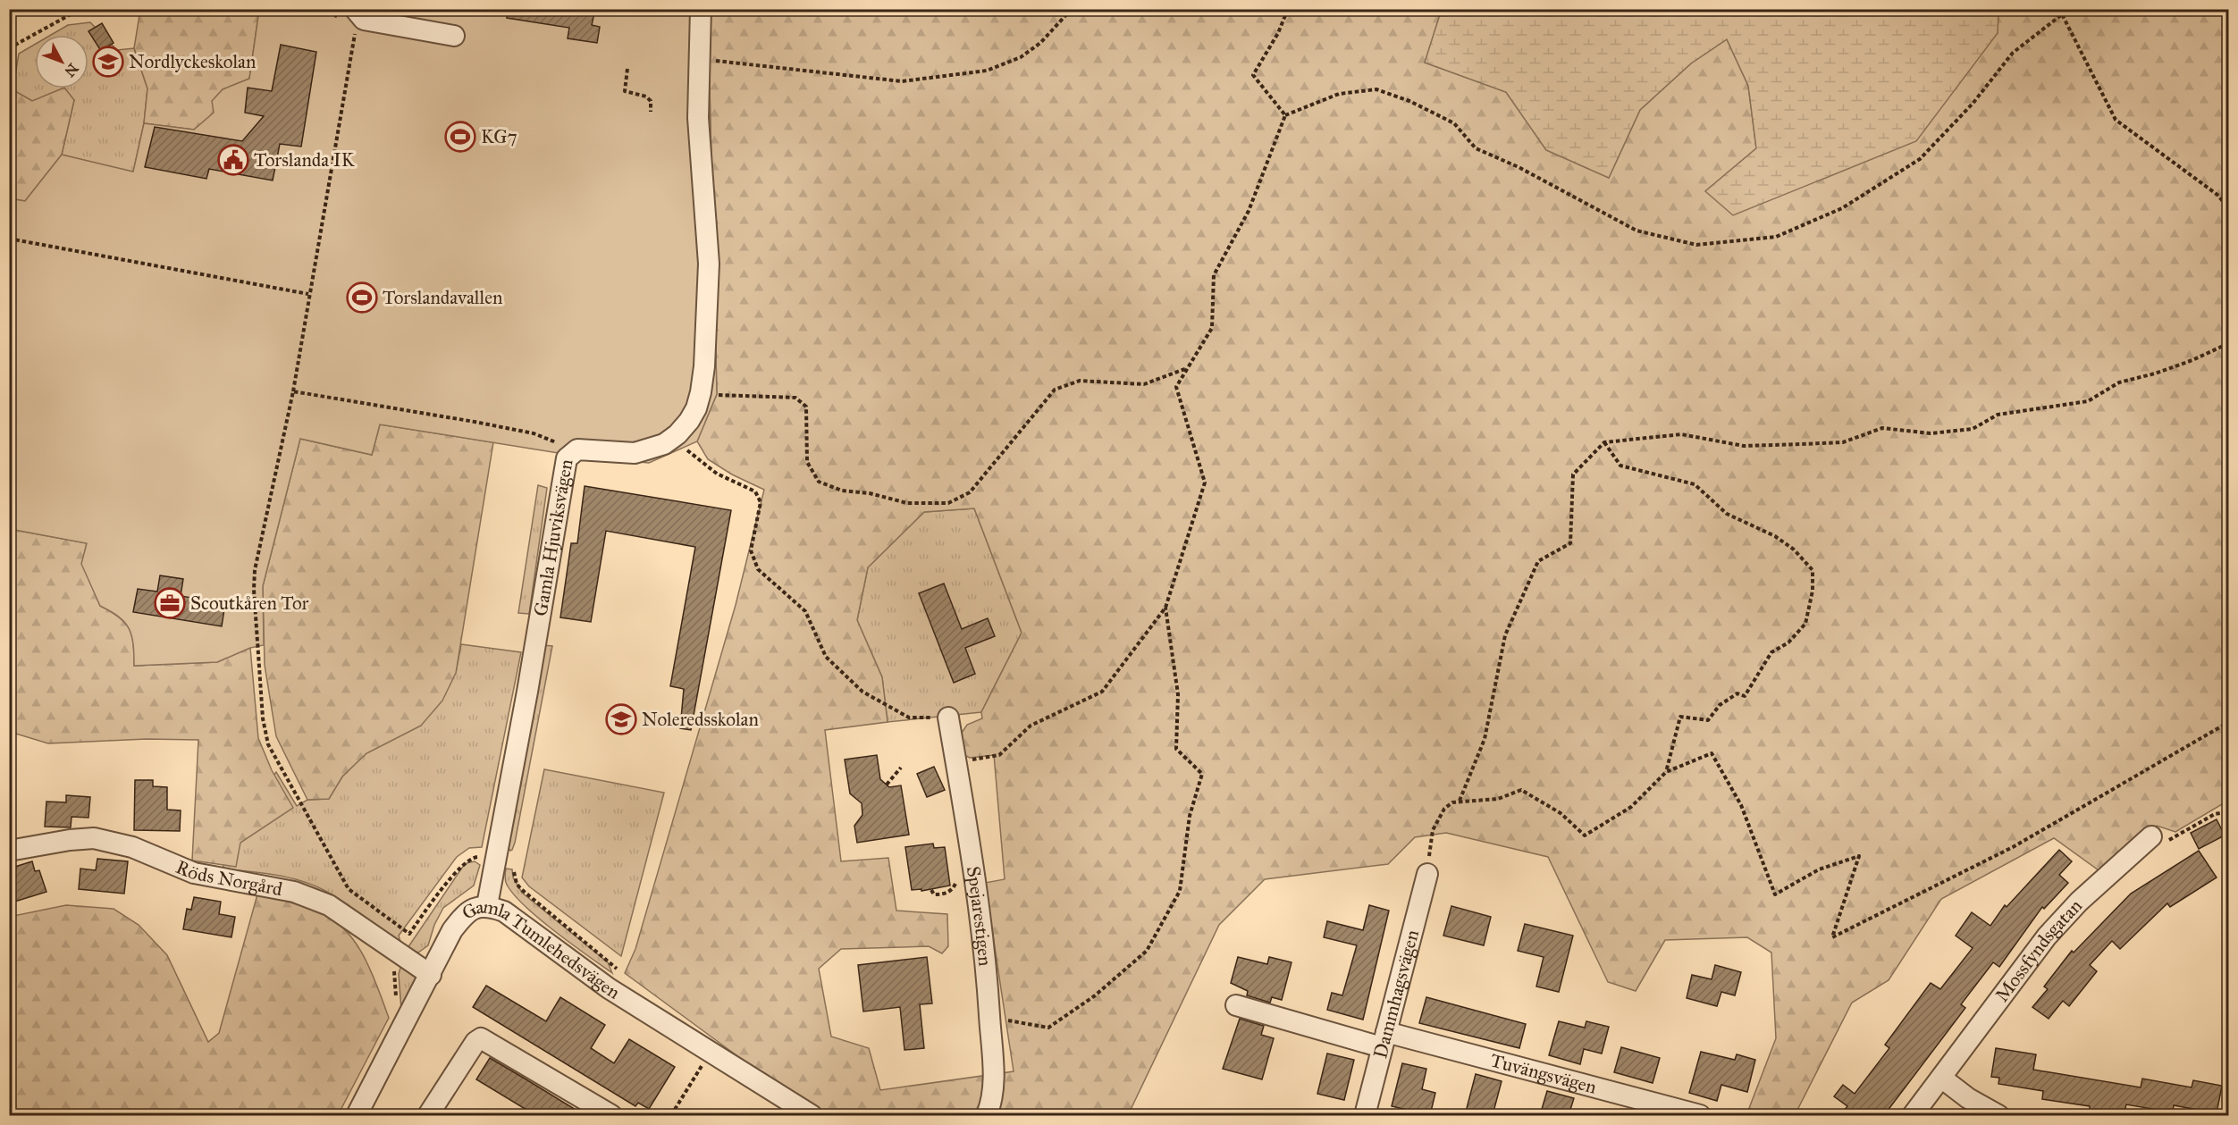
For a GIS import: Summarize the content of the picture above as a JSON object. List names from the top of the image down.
{
  "streets": {
    "street": [
      "Gamla Hjuviksvägen",
      "Röds Norgård",
      "Spejarestigen",
      "Mossfyndsgatan",
      "Gamla Tumlehedsvägen",
      "Dammhagsvägen",
      "Tuvängsvägen"
    ]
  },
  "crossings": [
    ["Gamla Hjuviksvägen", "Gamla Tumlehedsvägen"],
    ["Röds Norgård", "Gamla Tumlehedsvägen"],
    ["Dammhagsvägen", "Tuvängsvägen"]
  ],
  "places": {
    "school or university": ["Nordlyckeskolan", "Noleredsskolan"],
    "sports": ["KG7", "Torslandavallen"],
    "public building": ["Torslanda IK"],
    "office": ["Scoutkåren Tor"]
  },
  "north": "bottom right"
}
